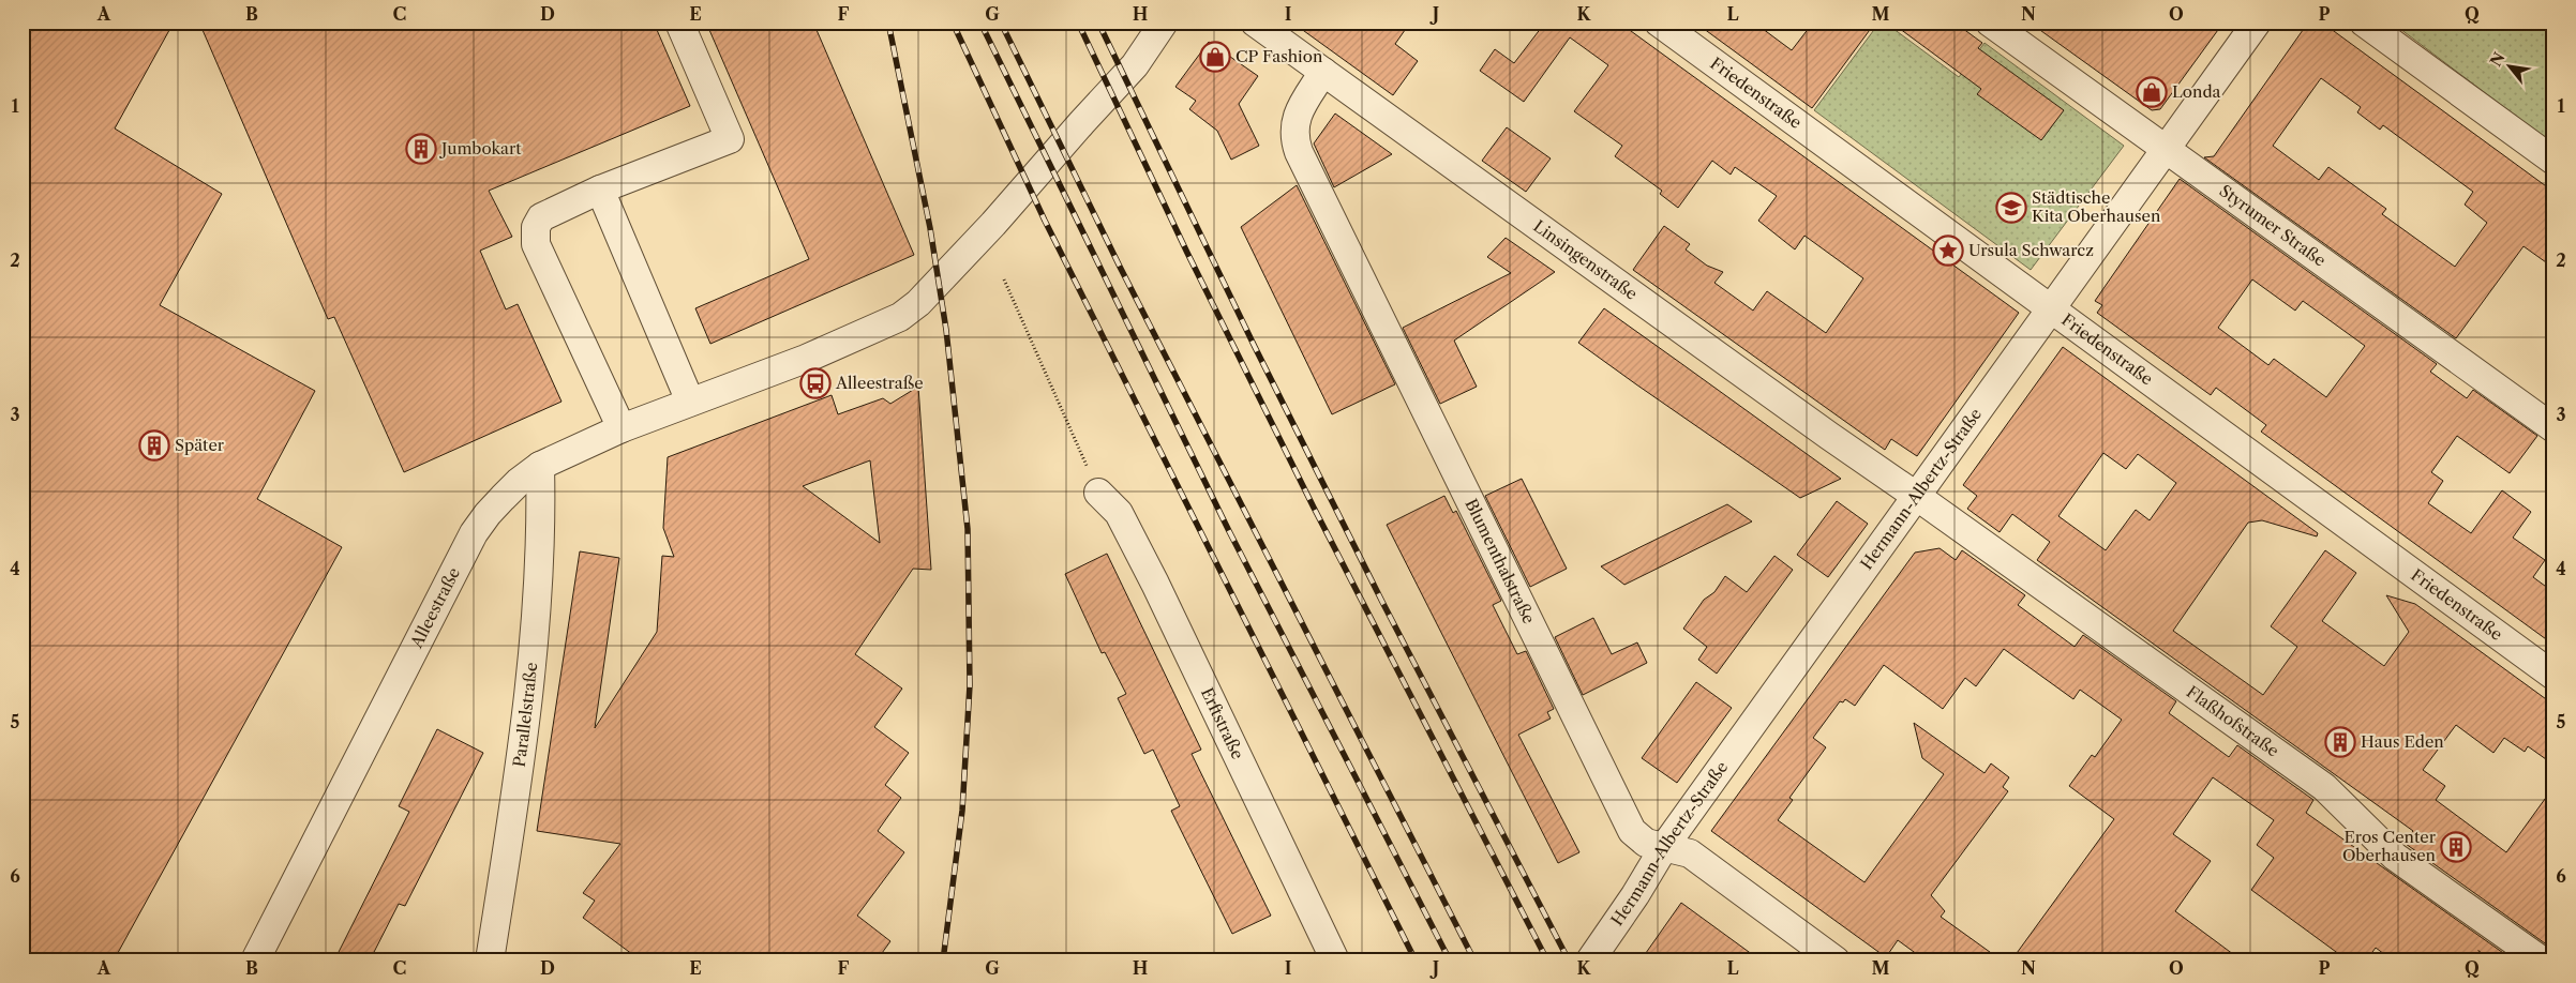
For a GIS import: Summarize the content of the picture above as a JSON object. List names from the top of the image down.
{
  "streets": {
    "street": [
      "Friedenstraße",
      "Styrumer Straße",
      "Linsingenstraße",
      "Hermann-Albertz-Straße",
      "Blumenthalstraße",
      "Alleestraße",
      "Parallelstraße",
      "Flaßhofstraße",
      "Erftstraße"
    ]
  },
  "crossings": [
    ["Friedenstraße", "Hermann-Albertz-Straße"],
    ["Styrumer Straße", "Hermann-Albertz-Straße"],
    ["Linsingenstraße", "Hermann-Albertz-Straße"],
    ["Linsingenstraße", "Blumenthalstraße"],
    ["Linsingenstraße", "Flaßhofstraße"],
    ["Hermann-Albertz-Straße", "Blumenthalstraße"],
    ["Hermann-Albertz-Straße", "Flaßhofstraße"],
    ["Alleestraße", "Parallelstraße"]
  ],
  "places": {
    "shop": ["CP Fashion", "Londa"],
    "building": [
      "Jumbokart",
      "Später",
      "Haus Eden",
      "Eros Center Oberhausen"
    ],
    "school or university": ["Städtische Kita Oberhausen"],
    "place": ["Ursula Schwarcz"],
    "bus stop": ["Alleestraße"]
  },
  "north": "top left",
  "grid": {
    "columns": [
      "A",
      "B",
      "C",
      "D",
      "E",
      "F",
      "G",
      "H",
      "I",
      "J",
      "K",
      "L",
      "M",
      "N",
      "O",
      "P",
      "Q"
    ],
    "rows": [
      "1",
      "2",
      "3",
      "4",
      "5",
      "6"
    ]
  }
}
